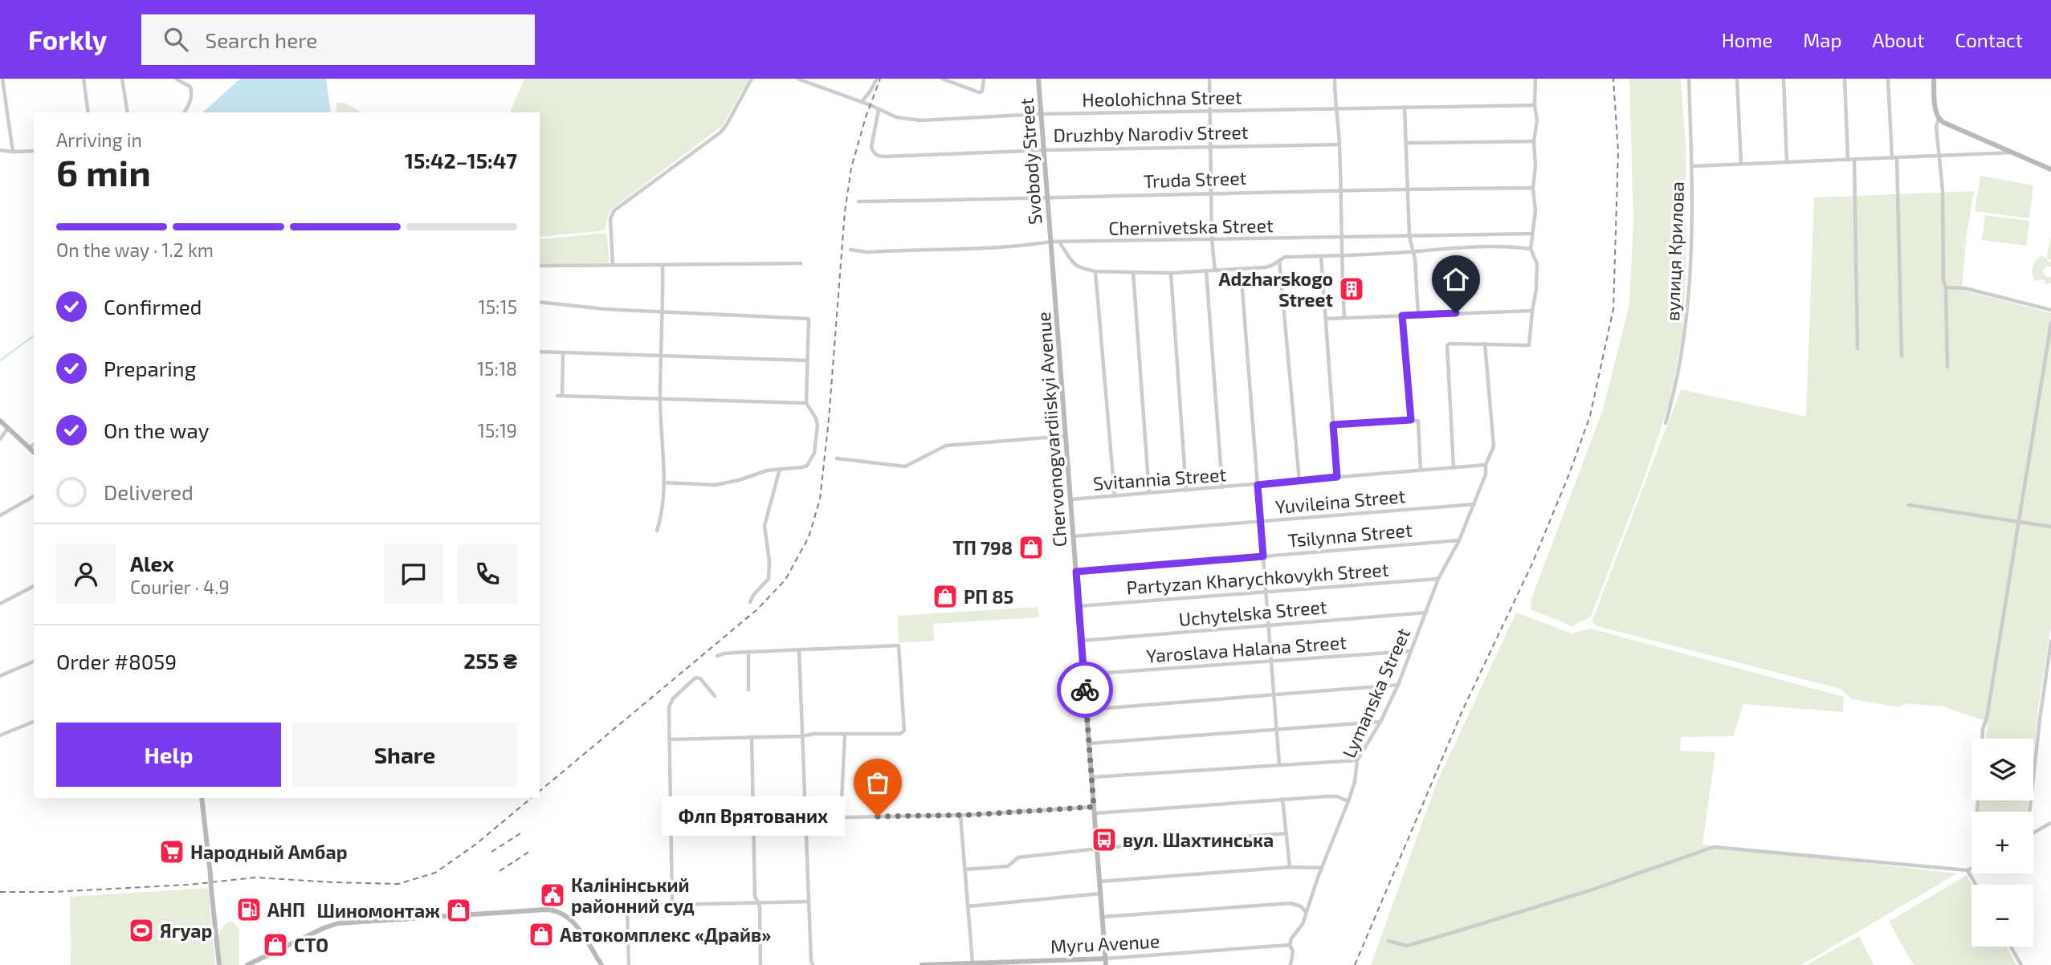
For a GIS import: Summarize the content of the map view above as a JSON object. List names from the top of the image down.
{
  "streets": {
    "main road": ["Svobody Street", "Chervonogvardiiskyi Avenue", "Myru Avenue"],
    "street": [
      "Heolohichna Street",
      "Druzhby Narodiv Street",
      "Truda Street",
      "Chernivetska Street",
      "вулиця Крилова",
      "Svitannia Street",
      "Yuvileina Street",
      "Tsilynna Street",
      "Partyzan Kharychkovykh Street",
      "Uchytelska Street",
      "Yaroslava Halana Street",
      "Lymanska Street"
    ]
  },
  "crossings": [
    ["Heolohichna Street", "Druzhby Narodiv Street"],
    ["Heolohichna Street", "Svobody Street"],
    ["Druzhby Narodiv Street", "Svobody Street"],
    ["Svobody Street", "Truda Street"],
    ["Svobody Street", "Chernivetska Street"],
    ["Svobody Street", "Chervonogvardiiskyi Avenue"],
    ["Chervonogvardiiskyi Avenue", "Svitannia Street"],
    ["Chervonogvardiiskyi Avenue", "Yuvileina Street"],
    ["Chervonogvardiiskyi Avenue", "Tsilynna Street"],
    ["Chervonogvardiiskyi Avenue", "Partyzan Kharychkovykh Street"],
    ["Chervonogvardiiskyi Avenue", "Uchytelska Street"],
    ["Chervonogvardiiskyi Avenue", "Yaroslava Halana Street"],
    ["Chervonogvardiiskyi Avenue", "Myru Avenue"],
    ["Svitannia Street", "Lymanska Street"],
    ["Yuvileina Street", "Lymanska Street"],
    ["Tsilynna Street", "Lymanska Street"],
    ["Partyzan Kharychkovykh Street", "Lymanska Street"],
    ["Uchytelska Street", "Lymanska Street"],
    ["Yaroslava Halana Street", "Lymanska Street"],
    ["Lymanska Street", "Myru Avenue"]
  ],
  "places": {
    "building": ["Adzharskogo Street"],
    "shop": [
      "ТП 798",
      "РП 85",
      "Шиномонтаж",
      "Автокомплекс «Драйв»",
      "СТО"
    ],
    "other": ["Флп Врятованих"],
    "bus stop": ["вул. Шахтинська"],
    "supermarket": ["Народный Амбар"],
    "public building": ["Калінінський районний суд"],
    "fuel station": ["АНП"],
    "sports": ["Ягуар"]
  },
  "page": {
    "header": "Forkly",
    "search": "Search here",
    "nav": [
      "Home",
      "Map",
      "About",
      "Contact"
    ],
    "heading": ["6 min", "Arriving in", "15:42–15:47"],
    "panel": [
      "Alex",
      "Courier · 4.9",
      "Order #8059",
      "255 ₴"
    ],
    "bar": "On the way · 1.2 km",
    "list": [
      ["Confirmed", "15:15"],
      ["Preparing", "15:18"],
      ["On the way", "15:19"],
      "Delivered"
    ],
    "buttons": ["Help", "Share"],
    "map_buttons": ["+", "−"],
    "bubble": "Флп Врятованих"
  }
}
